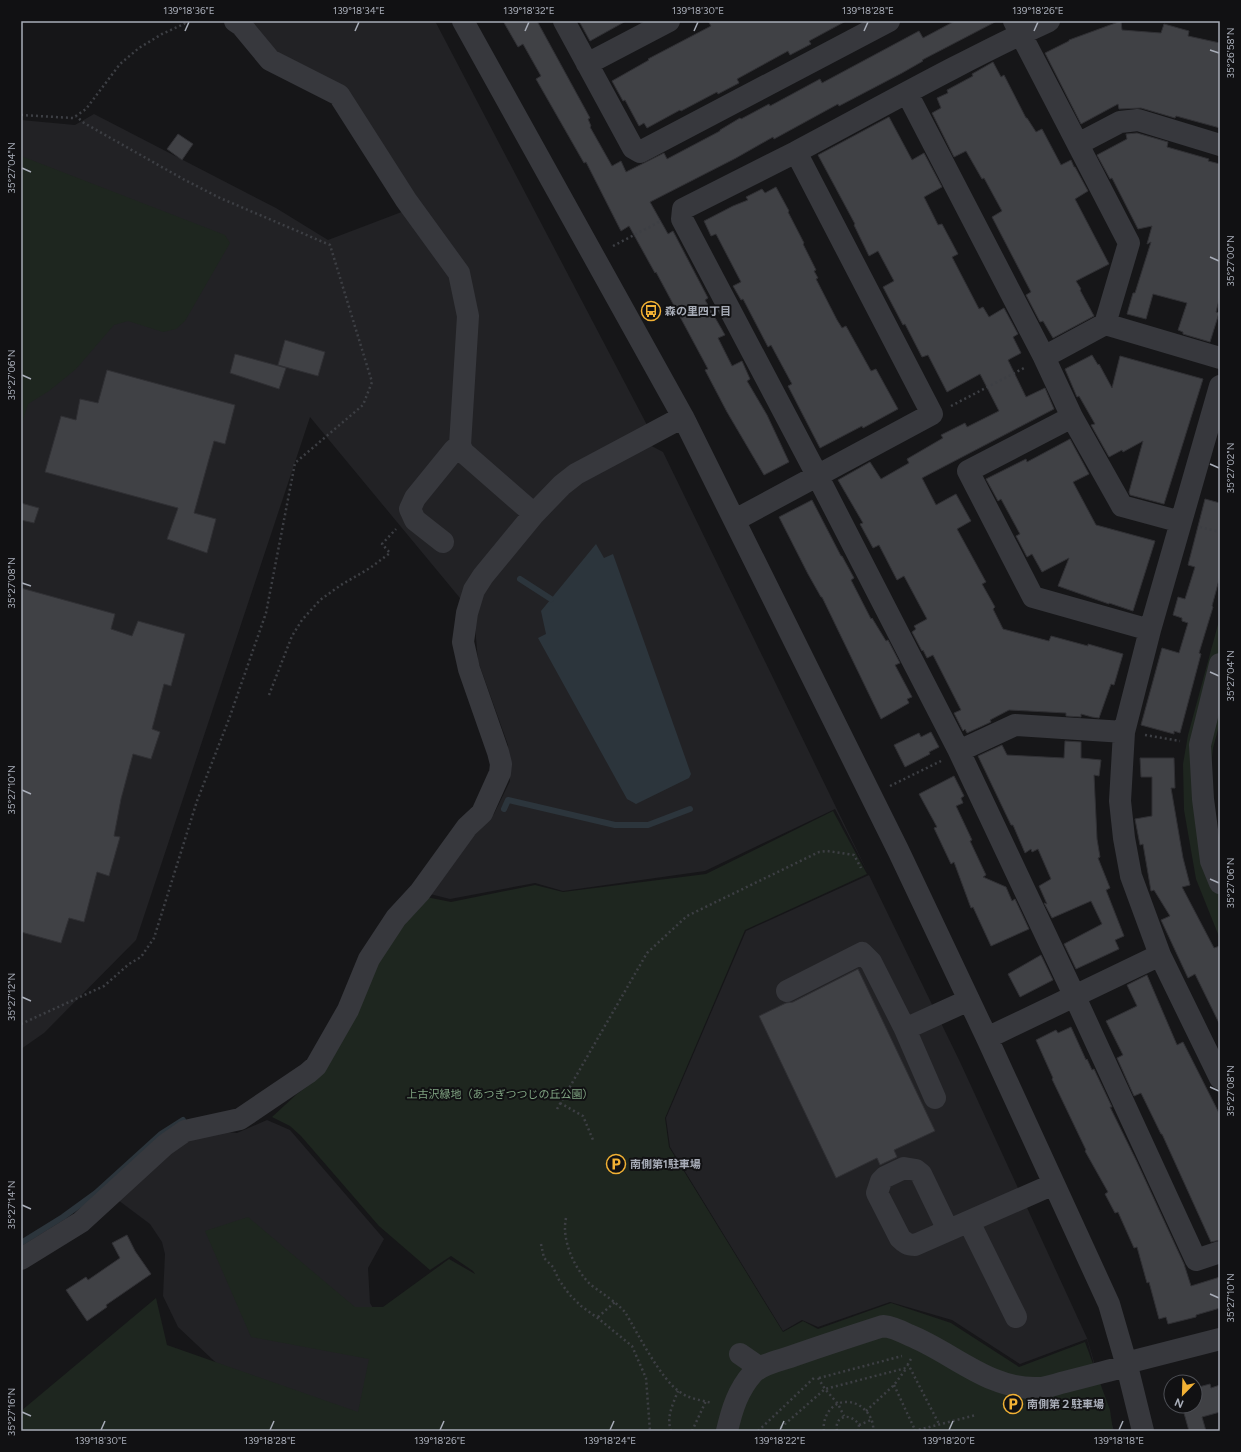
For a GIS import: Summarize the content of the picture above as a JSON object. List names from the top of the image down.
{
  "parks": ["上古沢緑地（あつぎつつじの丘公園）"],
  "places": {
    "bus stop": ["森の里四丁目"],
    "parking": ["南側第1駐車場", "南側第２駐車場"]
  },
  "north": "bottom left",
  "coordinates": [
    "139°18'36\"E",
    "139°18'34\"E",
    "139°18'32\"E",
    "139°18'30\"E",
    "139°18'28\"E",
    "139°18'26\"E",
    "35°26'58\"N",
    "35°27'04\"N",
    "35°27'00\"N",
    "35°27'06\"N",
    "35°27'02\"N",
    "35°27'08\"N",
    "35°27'10\"N",
    "35°27'12\"N",
    "35°27'14\"N",
    "35°27'16\"N",
    "139°18'24\"E",
    "139°18'22\"E",
    "139°18'20\"E",
    "139°18'18\"E"
  ]
}
